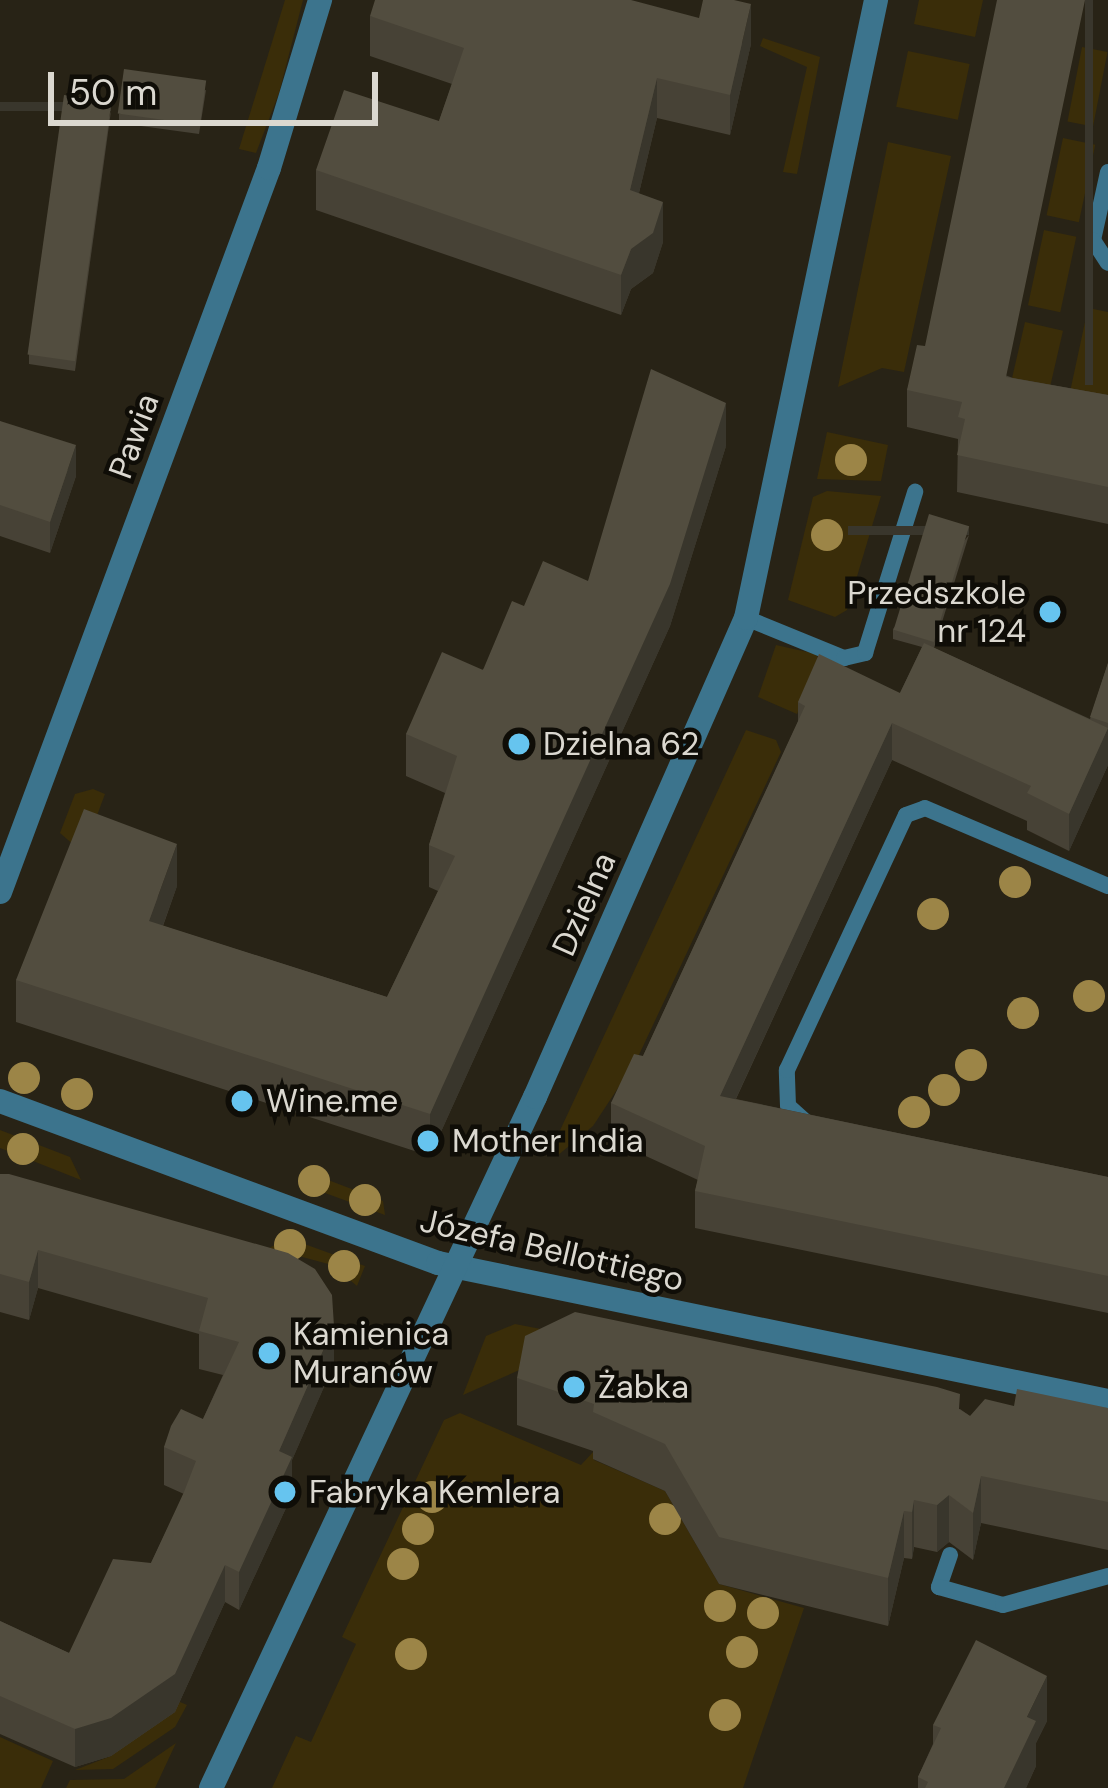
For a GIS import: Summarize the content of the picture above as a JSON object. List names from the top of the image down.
{
  "streets": {
    "street": ["Pawia", "Dzielna", "Józefa Bellottiego"]
  },
  "crossings": [
    ["Dzielna", "Józefa Bellottiego"]
  ],
  "places": [
    "Przedszkole nr 124",
    "Dzielna 62",
    "Wine.me",
    "Mother India",
    "Kamienica Muranów",
    "Żabka",
    "Fabryka Kemlera"
  ],
  "scale_bar": "50 m"
}
